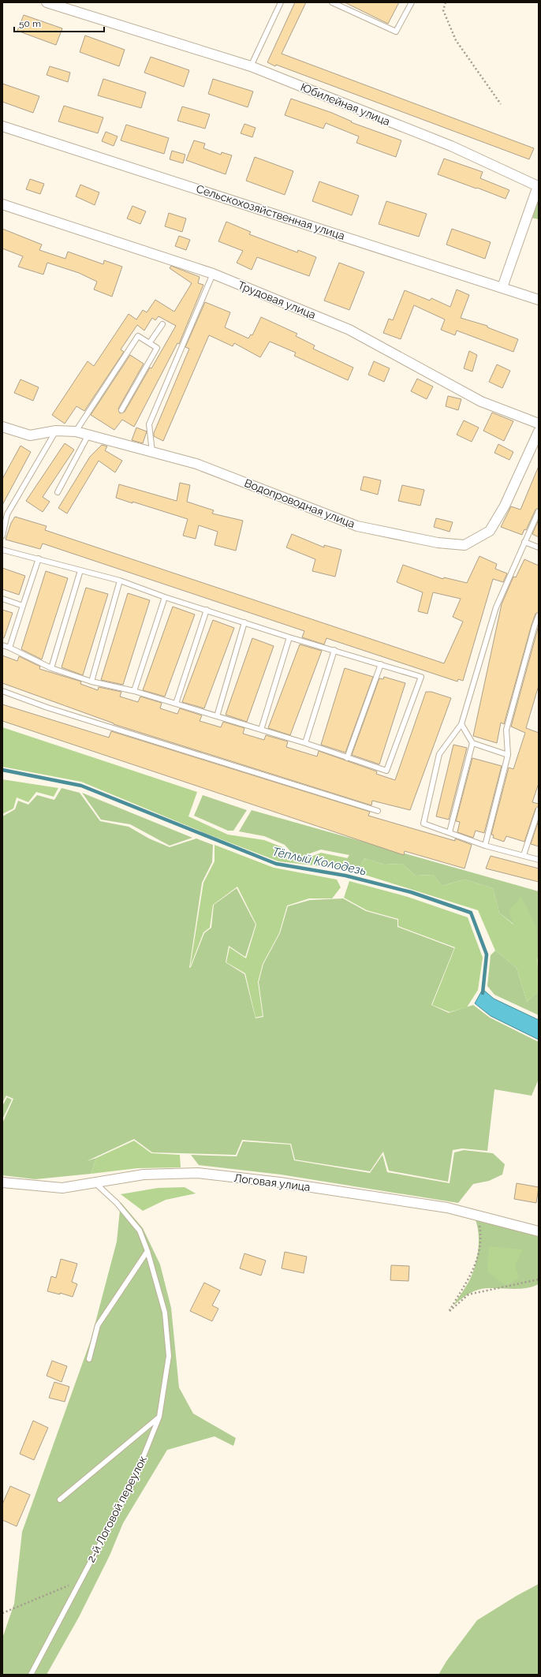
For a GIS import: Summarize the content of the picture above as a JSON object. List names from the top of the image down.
{
  "streets": {
    "street": [
      "Юбилейная улица",
      "Сельскохозяйственная улица",
      "Трудовая улица",
      "Водопроводная улица",
      "Логовая улица"
    ],
    "lane": ["2-й Логовой переулок"]
  },
  "crossings": [
    ["Юбилейная улица", "Сельскохозяйственная улица"],
    ["Логовая улица", "2-й Логовой переулок"]
  ],
  "water": ["Тёплый Колодезь"],
  "scale_bar": "50 m"
}
